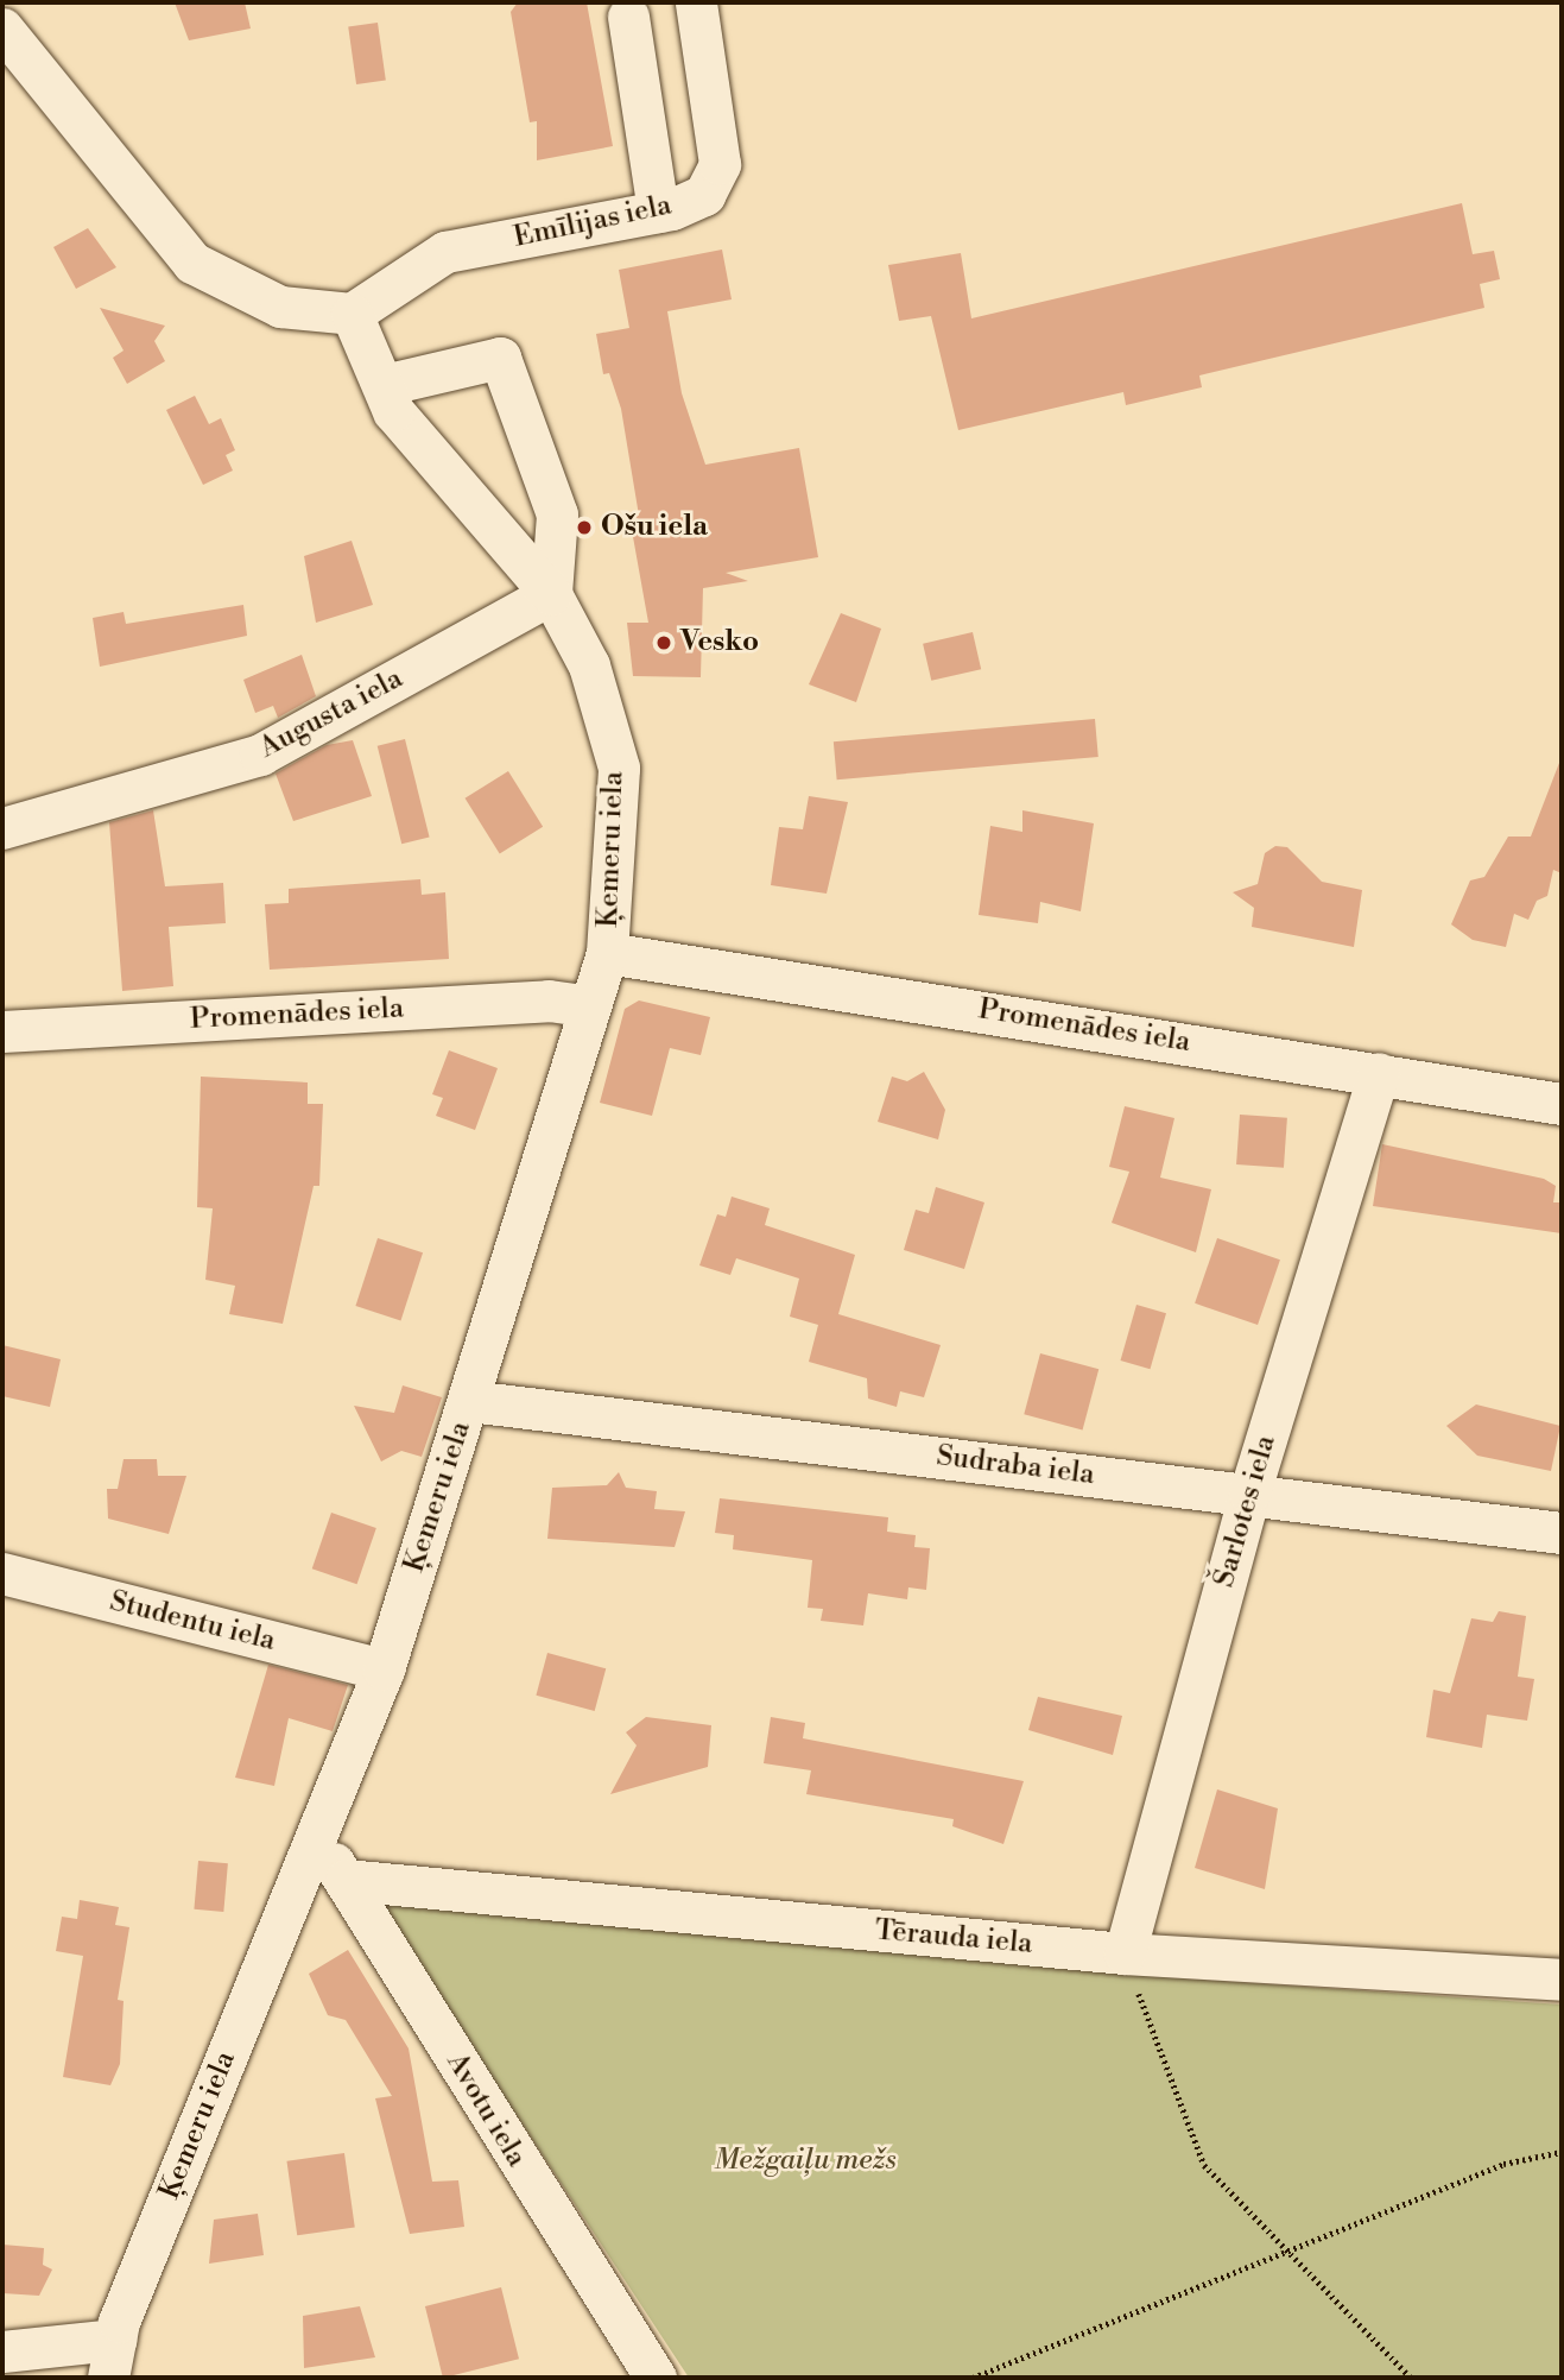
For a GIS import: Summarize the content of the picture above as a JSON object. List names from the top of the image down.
{
  "streets": {
    "street": [
      "Emīlijas iela",
      "Augusta iela",
      "Ķemeru iela",
      "Promenādes iela",
      "Sudraba iela",
      "Šarlotes iela",
      "Studentu iela",
      "Tērauda iela",
      "Avotu iela"
    ]
  },
  "crossings": [
    ["Augusta iela", "Ķemeru iela"],
    ["Ķemeru iela", "Promenādes iela"],
    ["Ķemeru iela", "Sudraba iela"],
    ["Ķemeru iela", "Studentu iela"],
    ["Ķemeru iela", "Avotu iela"],
    ["Promenādes iela", "Šarlotes iela"],
    ["Sudraba iela", "Šarlotes iela"],
    ["Šarlotes iela", "Tērauda iela"],
    ["Tērauda iela", "Avotu iela"]
  ],
  "parks": ["Mežgaiļu mežs"],
  "places": ["Ošu iela", "Vesko"]
}
